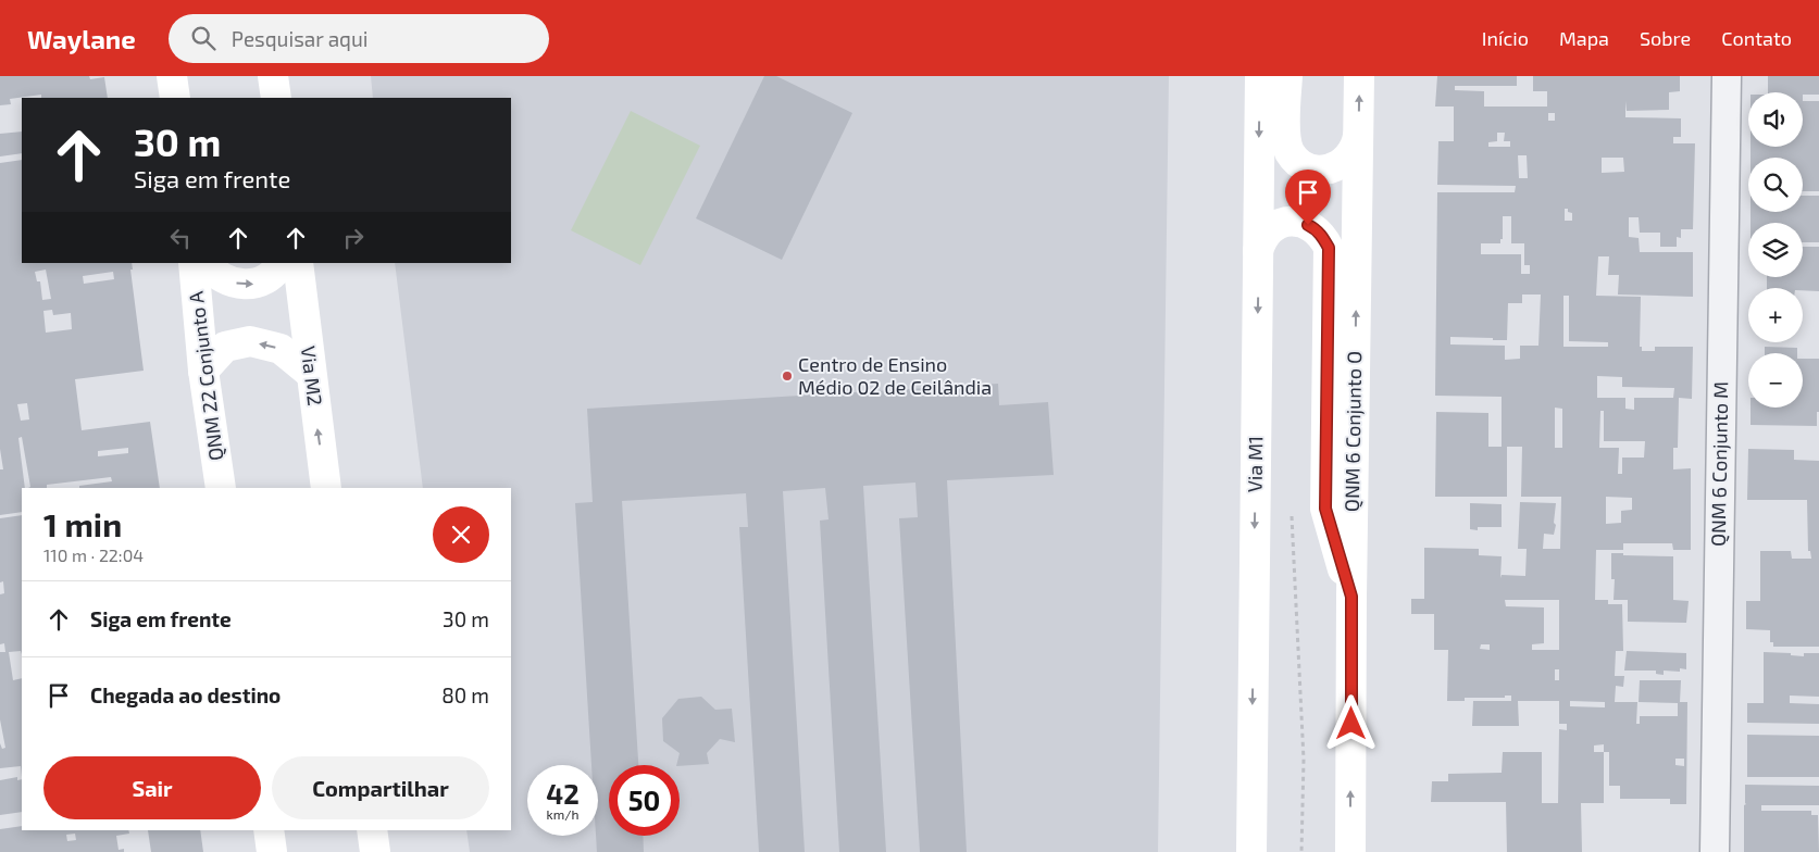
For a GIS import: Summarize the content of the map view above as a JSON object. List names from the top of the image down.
{
  "streets": {
    "main road": [
      "QNM 22 Conjunto A",
      "Via M2",
      "QNM 6 Conjunto O",
      "Via M1"
    ],
    "street": ["QNM 6 Conjunto M"]
  },
  "one_way": ["Via M2", "QNM 6 Conjunto O", "Via M1"],
  "places": ["Centro de Ensino Médio 02 de Ceilândia"],
  "page": {
    "header": "Waylane",
    "search": "Pesquisar aqui",
    "nav": [
      "Início",
      "Mapa",
      "Sobre",
      "Contato"
    ],
    "map_buttons": ["+", "−"],
    "turn": ["30 m", "Siga em frente"],
    "heading": ["1 min", "110 m · 22:04"],
    "list": [
      {
        "name": "Siga em frente",
        "value": "30 m"
      },
      {
        "name": "Chegada ao destino",
        "value": "80 m"
      }
    ],
    "buttons": ["Sair", "Compartilhar"],
    "speed": "42 km/h",
    "limit": "50"
  }
}
